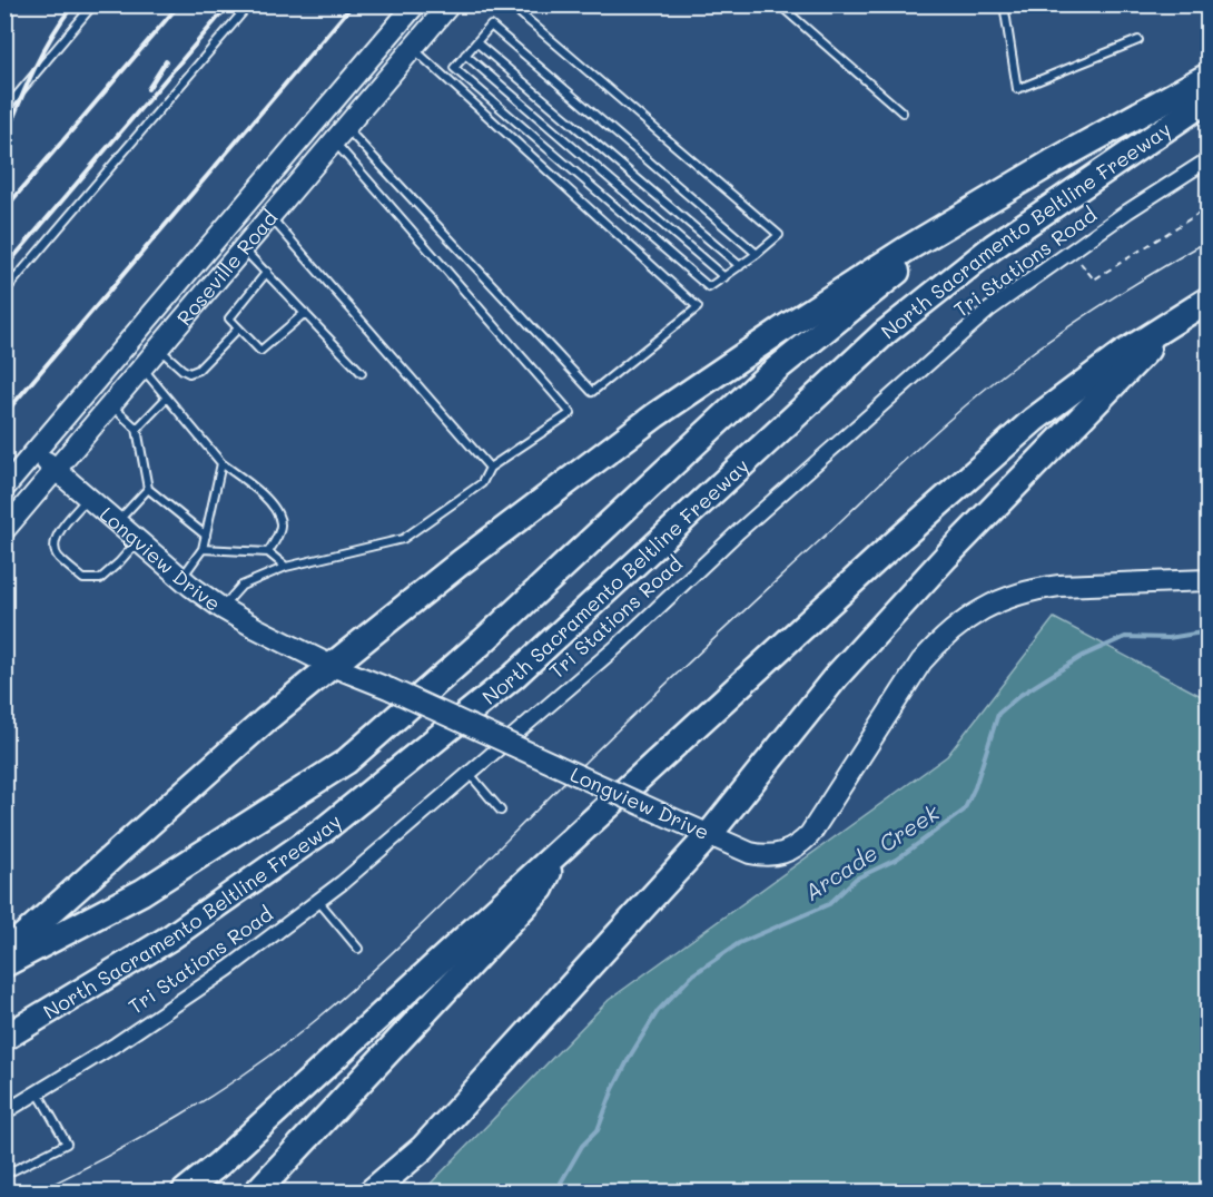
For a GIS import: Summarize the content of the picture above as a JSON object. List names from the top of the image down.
{
  "streets": {
    "highway": ["North Sacramento Beltline Freeway"],
    "main road": ["Roseville Road", "Longview Drive"],
    "street": ["Tri Stations Road"]
  },
  "crossings": [
    ["Roseville Road", "Longview Drive"]
  ],
  "water": ["Arcade Creek"]
}
